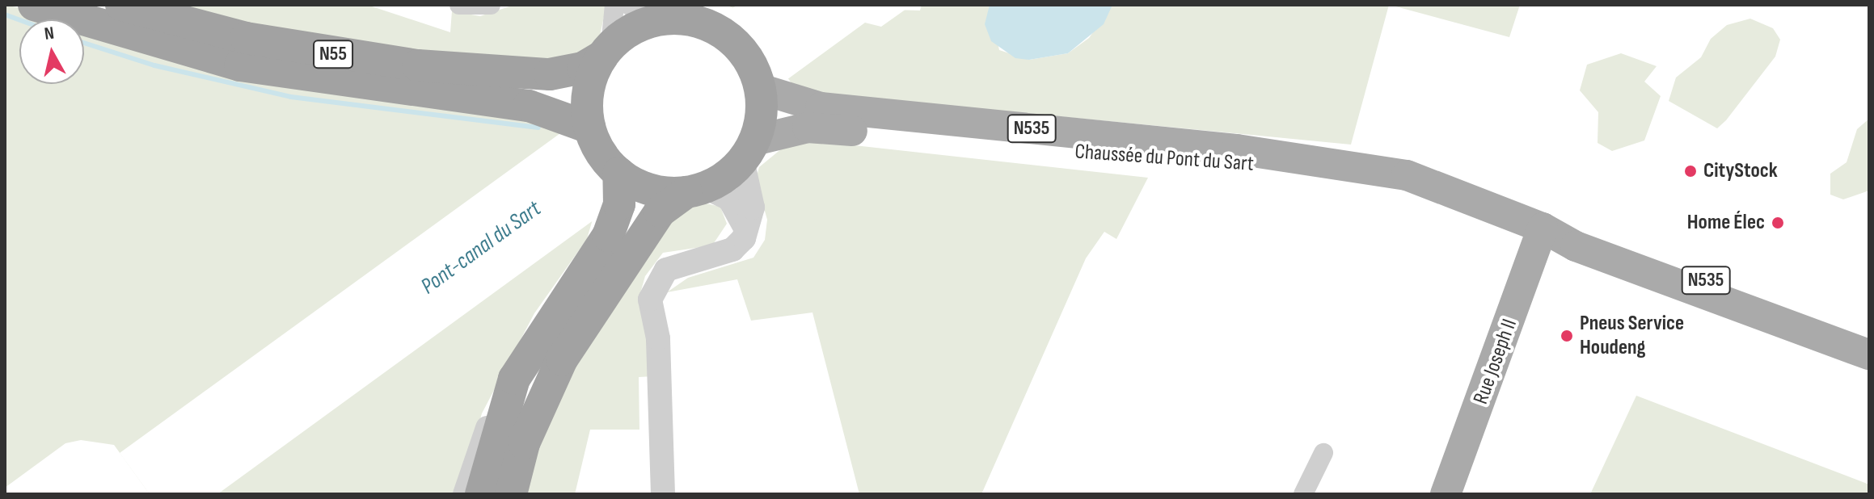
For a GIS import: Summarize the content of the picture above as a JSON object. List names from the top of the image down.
{
  "streets": {
    "highway": ["N55"],
    "main road": ["N535", "Chaussée du Pont du Sart", "Rue Joseph II"]
  },
  "crossings": [
    ["N55", "Chaussée du Pont du Sart"],
    ["Chaussée du Pont du Sart", "Rue Joseph II"]
  ],
  "water": ["Pont-canal du Sart"],
  "places": ["CityStock", "Home Élec", "Pneus Service Houdeng"],
  "north": "top"
}
